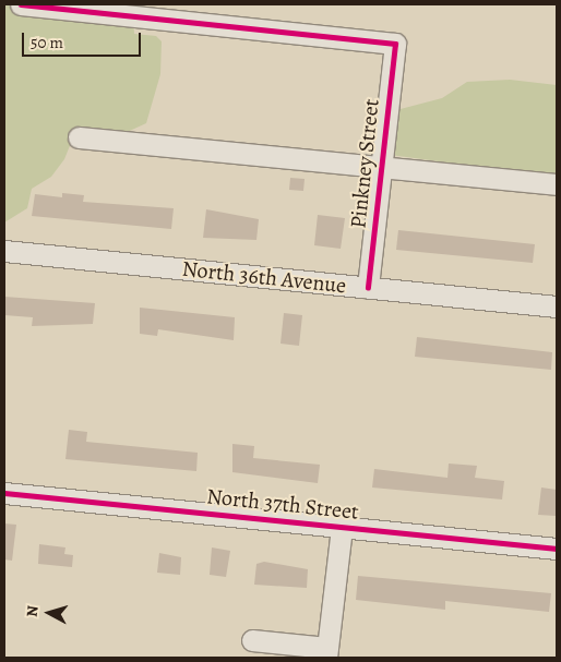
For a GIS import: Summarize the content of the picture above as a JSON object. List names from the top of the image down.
{
  "streets": {
    "street": ["Pinkney Street", "North 36th Avenue", "North 37th Street"]
  },
  "crossings": [
    ["Pinkney Street", "North 36th Avenue"]
  ],
  "scale_bar": "50 m",
  "north": "left"
}
